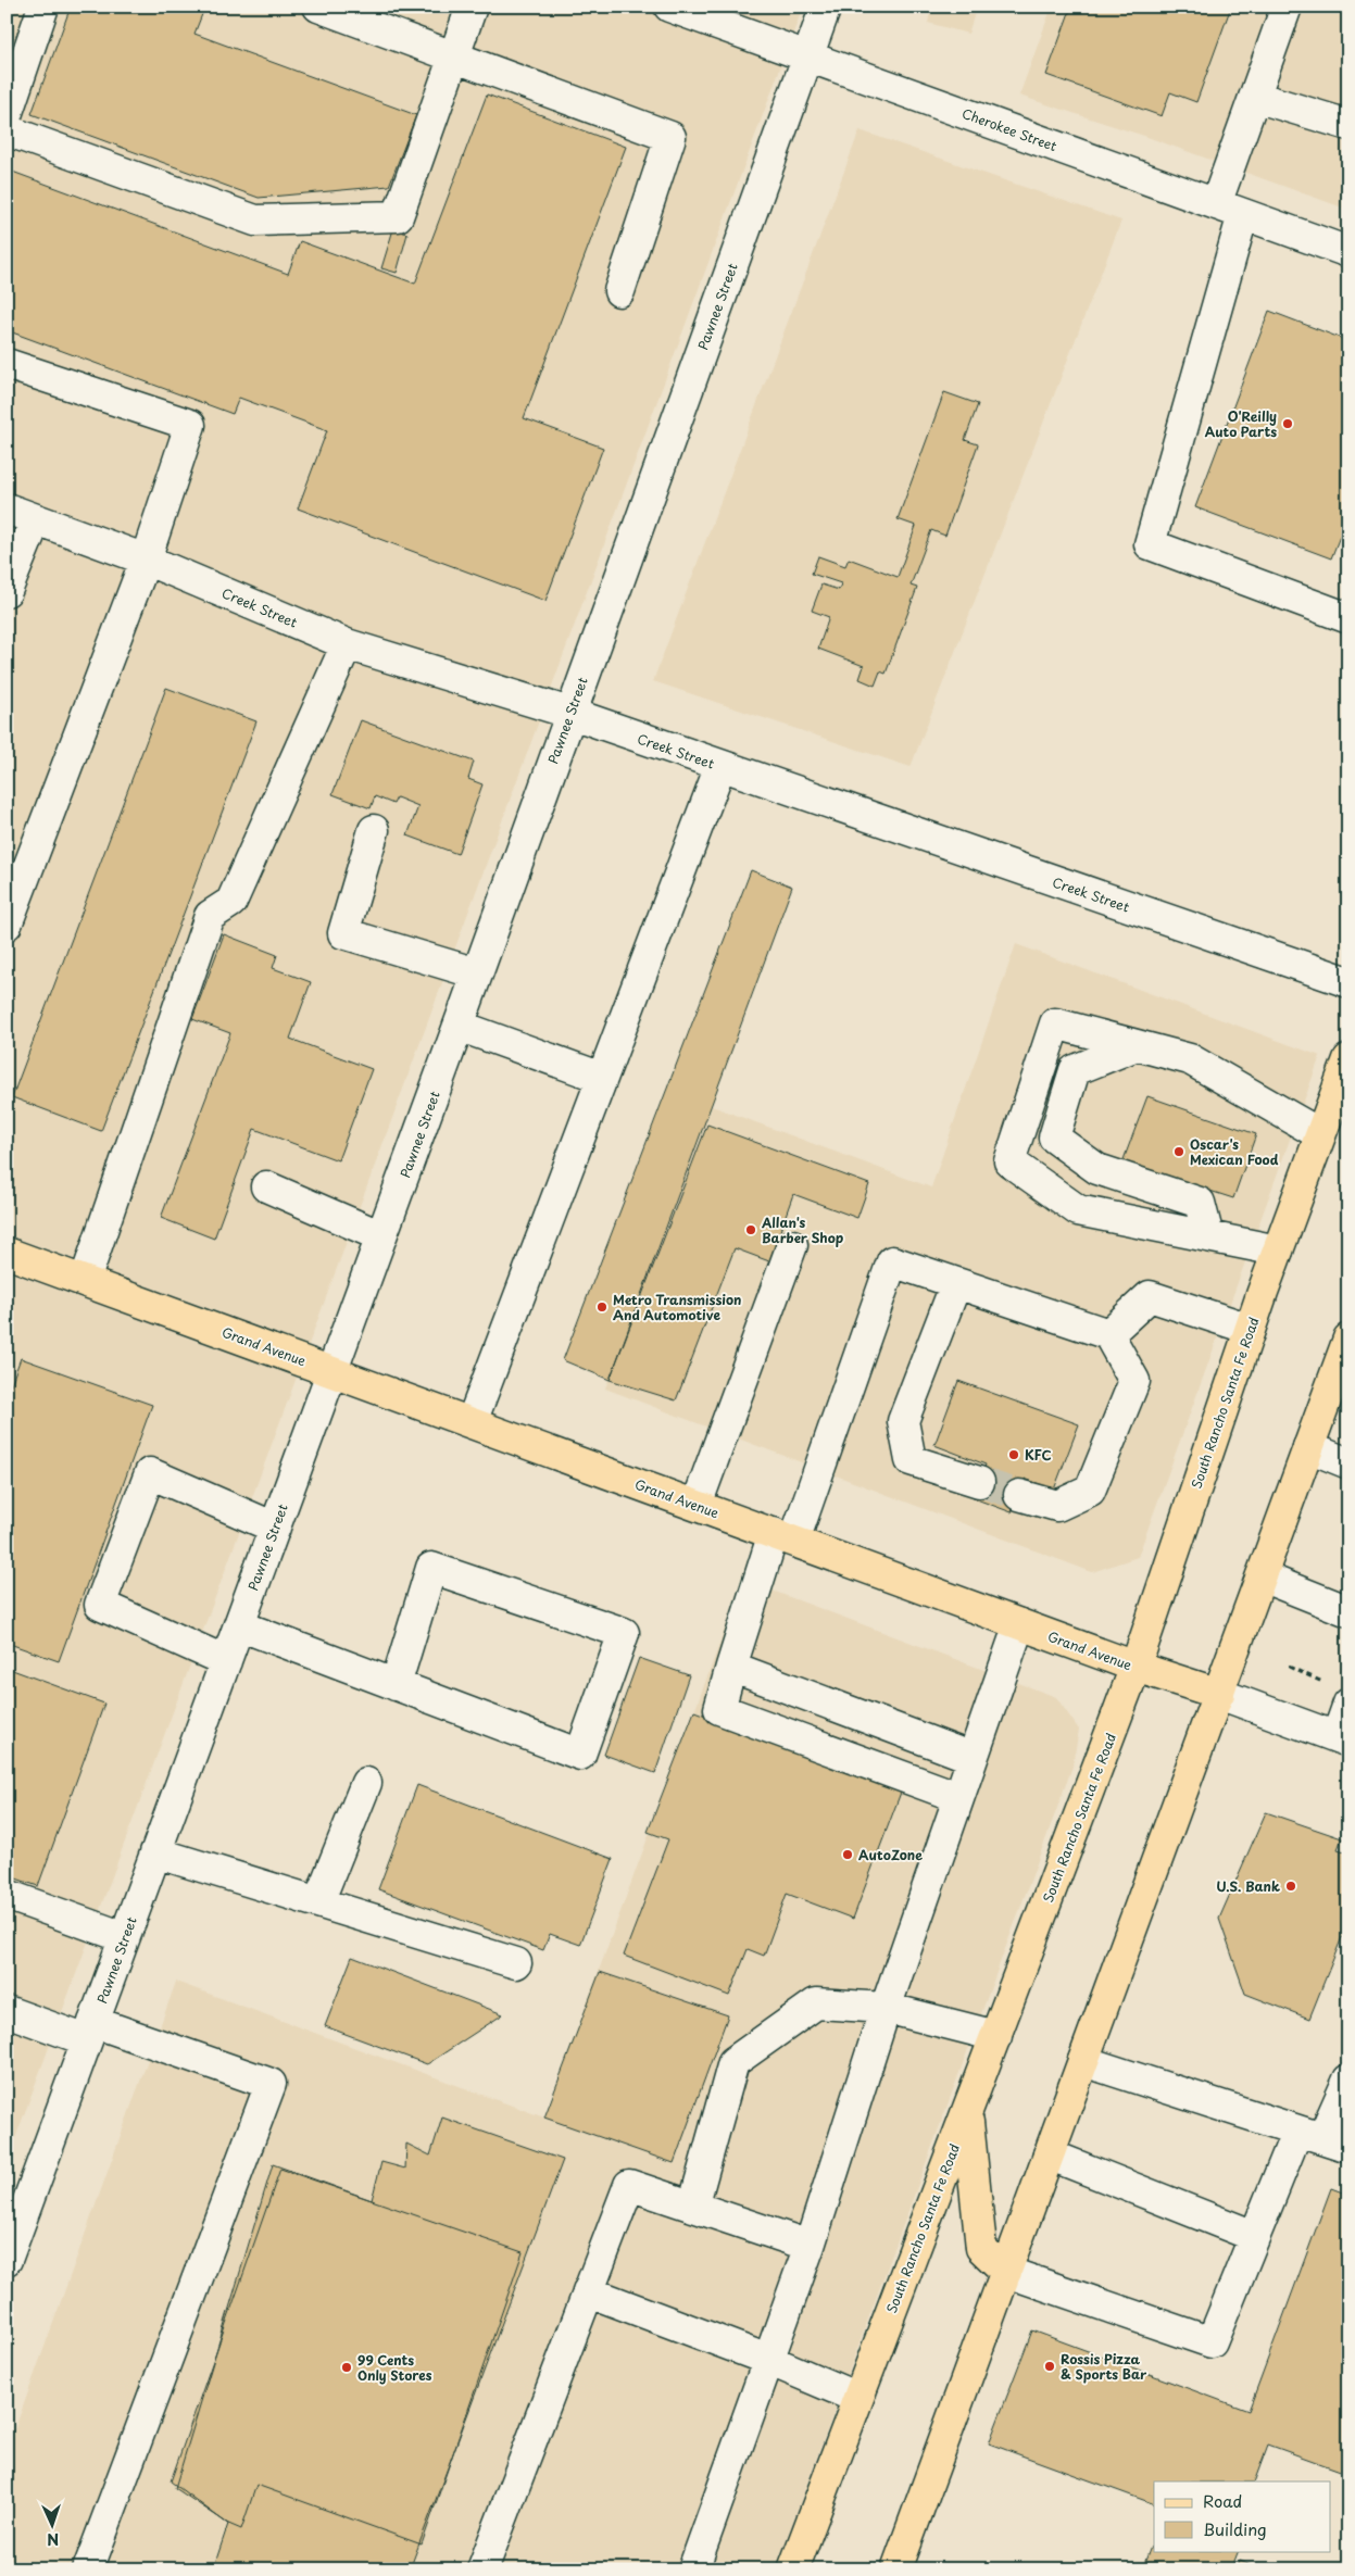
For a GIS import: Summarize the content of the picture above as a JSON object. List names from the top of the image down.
{
  "streets": {
    "main road": ["Grand Avenue", "South Rancho Santa Fe Road"],
    "street": ["Cherokee Street", "Pawnee Street", "Creek Street"]
  },
  "crossings": [
    ["Cherokee Street", "Pawnee Street"],
    ["Pawnee Street", "Creek Street"],
    ["Pawnee Street", "Grand Avenue"],
    ["Grand Avenue", "South Rancho Santa Fe Road"]
  ],
  "places": [
    "O'Reilly Auto Parts",
    "Oscar's Mexican Food",
    "Allan's Barber Shop",
    "Metro Transmission And Automotive",
    "KFC",
    "AutoZone",
    "U.S. Bank",
    "Rossis Pizza & Sports Bar",
    "99 Cents Only Stores"
  ],
  "legend": ["Road", "Building"],
  "north": "bottom"
}
